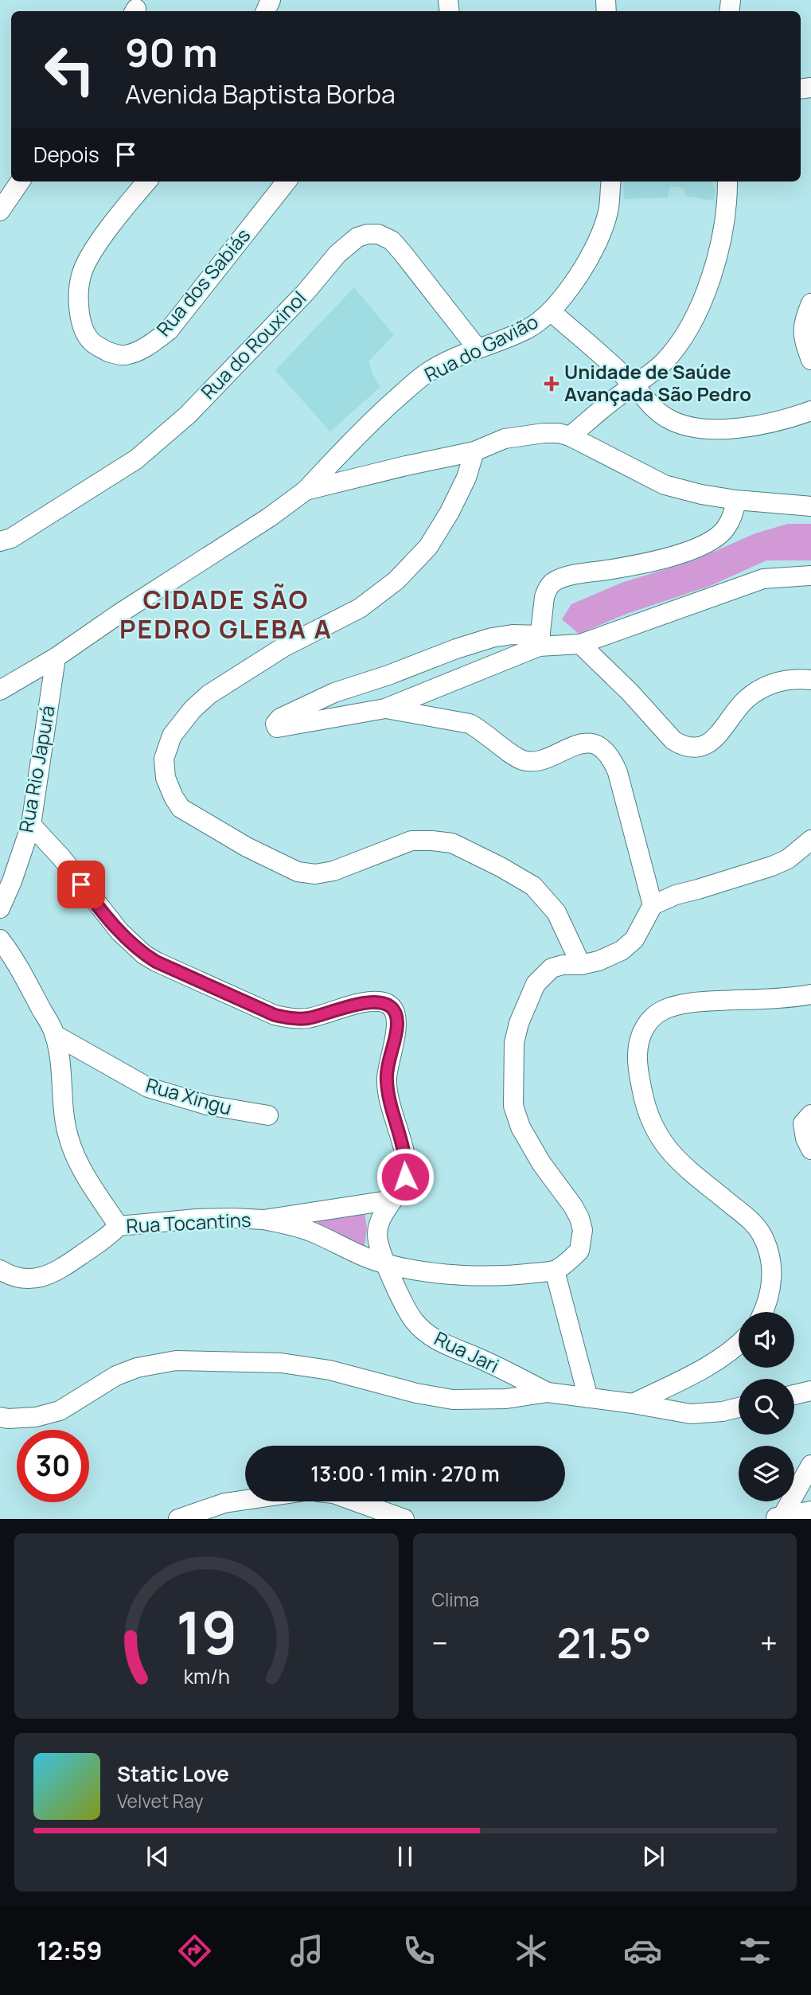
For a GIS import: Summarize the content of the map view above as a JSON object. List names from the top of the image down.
{
  "streets": {
    "street": [
      "Rua dos Sabiás",
      "Rua do Rouxinol",
      "Rua do Gavião",
      "Rua Rio Japurá",
      "Rua Xingu",
      "Rua Tocantins",
      "Rua Jari"
    ]
  },
  "crossings": [
    ["Rua do Rouxinol", "Rua do Gavião"],
    ["Rua Rio Japurá", "Rua Jari"],
    ["Rua Tocantins", "Rua Jari"]
  ],
  "districts": ["CIDADE SÃO PEDRO GLEBA A"],
  "places": {
    "health": ["Unidade de Saúde Avançada São Pedro"]
  },
  "page": {
    "turn": ["90 m", "Avenida Baptista Borba"],
    "then": "Depois",
    "limit": "30",
    "trip": "13:00 · 1 min · 270 m",
    "tile": "Clima",
    "heat": ["−", "21.5°", "+"],
    "song": ["Static Love", "Velvet Ray"],
    "tabs": "12:59",
    "gauge": ["19", "km/h"]
  }
}
